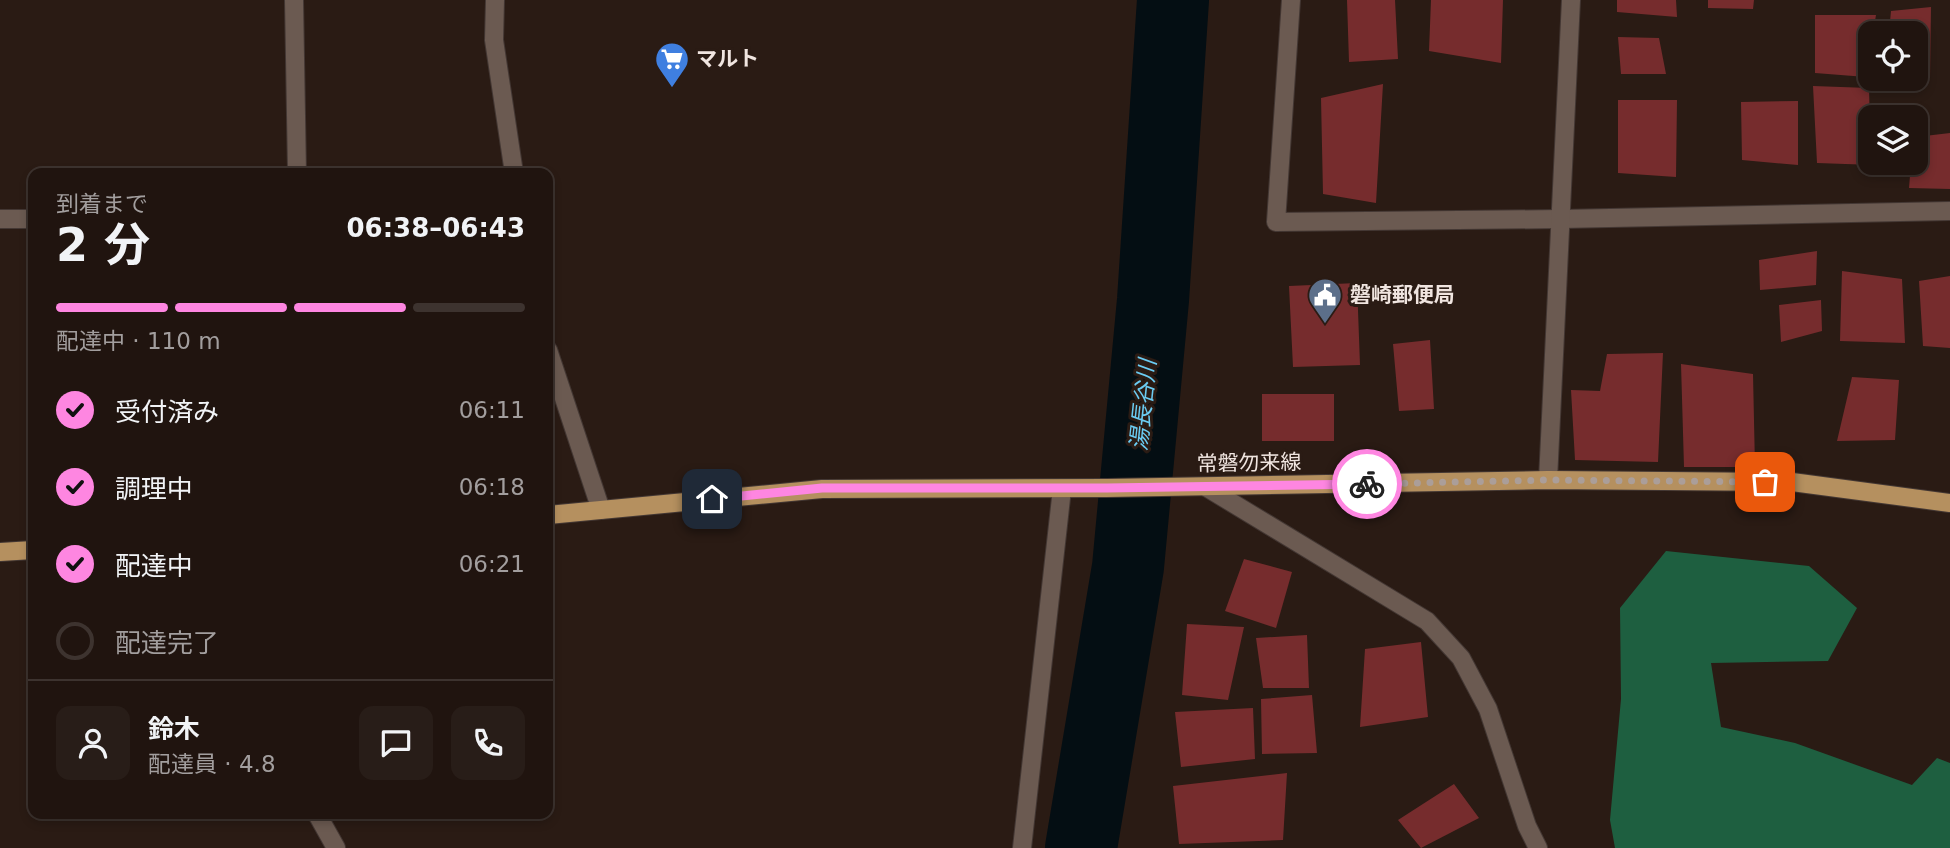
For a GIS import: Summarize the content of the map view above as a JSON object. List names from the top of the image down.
{
  "streets": {
    "main road": ["常磐勿来線"]
  },
  "water": ["湯長谷川"],
  "places": {
    "supermarket": ["マルト"],
    "public building": ["磐崎郵便局"]
  },
  "page": {
    "heading": ["2 分", "到着まで", "06:38–06:43"],
    "panel": ["鈴木", "配達員 · 4.8"],
    "bar": "配達中 · 110 m",
    "list": [
      ["受付済み", "06:11"],
      ["調理中", "06:18"],
      ["配達中", "06:21"],
      "配達完了"
    ]
  }
}
